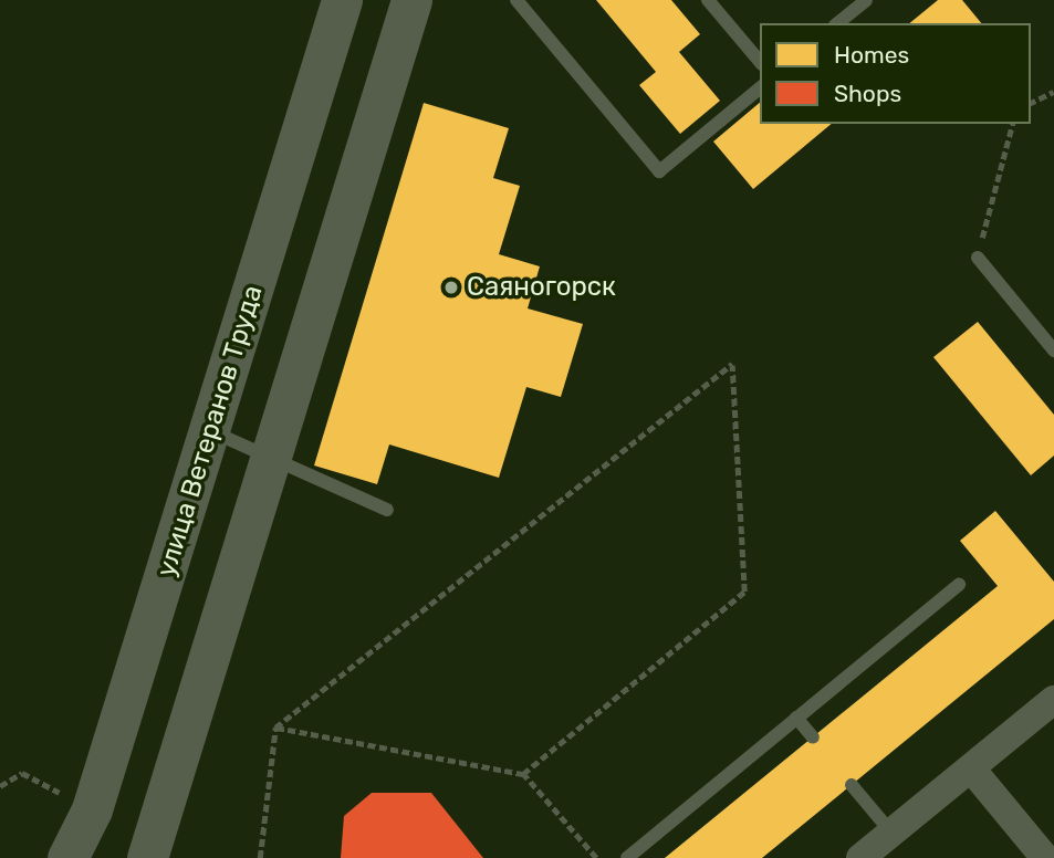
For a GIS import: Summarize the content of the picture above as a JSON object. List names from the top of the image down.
{
  "streets": {
    "main road": ["улица Ветеранов Труда"]
  },
  "places": ["Саяногорск"],
  "legend": ["Homes", "Shops"]
}
